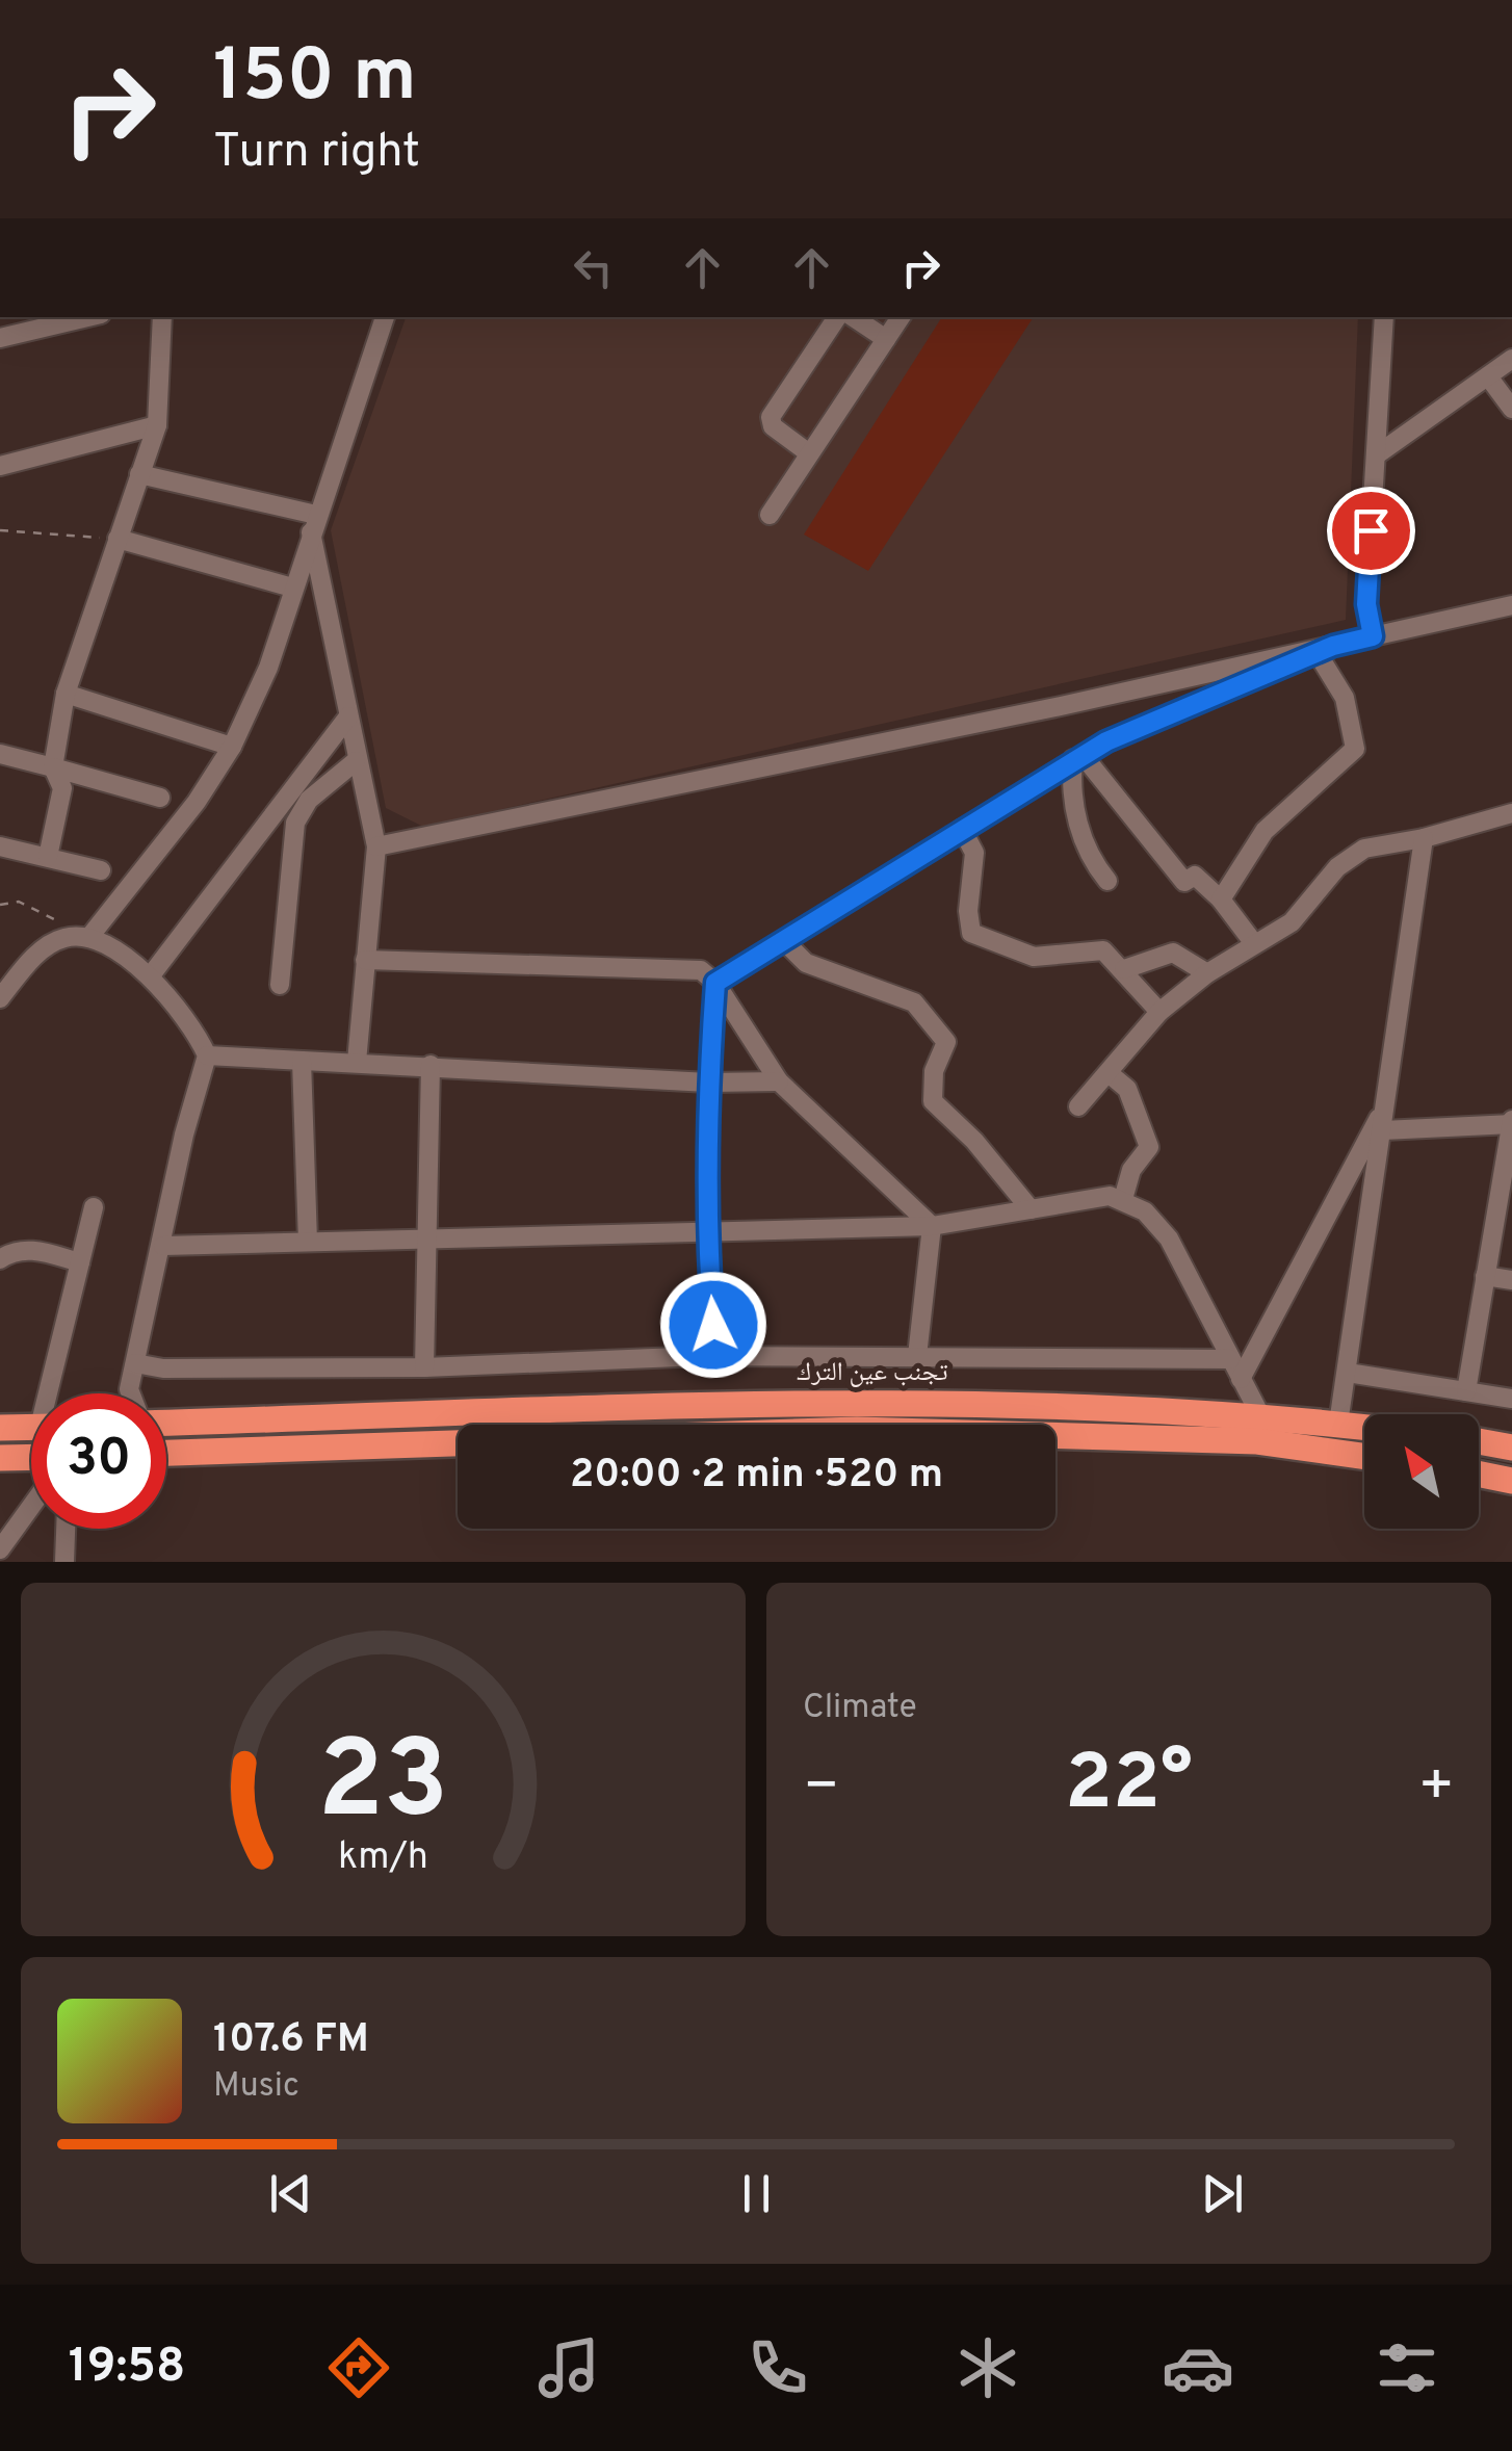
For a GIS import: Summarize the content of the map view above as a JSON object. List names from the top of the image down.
{
  "streets": {
    "highway": ["تجنب عين الترك"]
  },
  "north": "top left",
  "page": {
    "turn": ["150 m", "Turn right"],
    "limit": "30",
    "trip": "20:00 · 2 min · 520 m",
    "tile": "Climate",
    "heat": ["−", "22°", "+"],
    "song": ["107.6 FM", "Music"],
    "tabs": "19:58",
    "gauge": ["23", "km/h"]
  }
}
